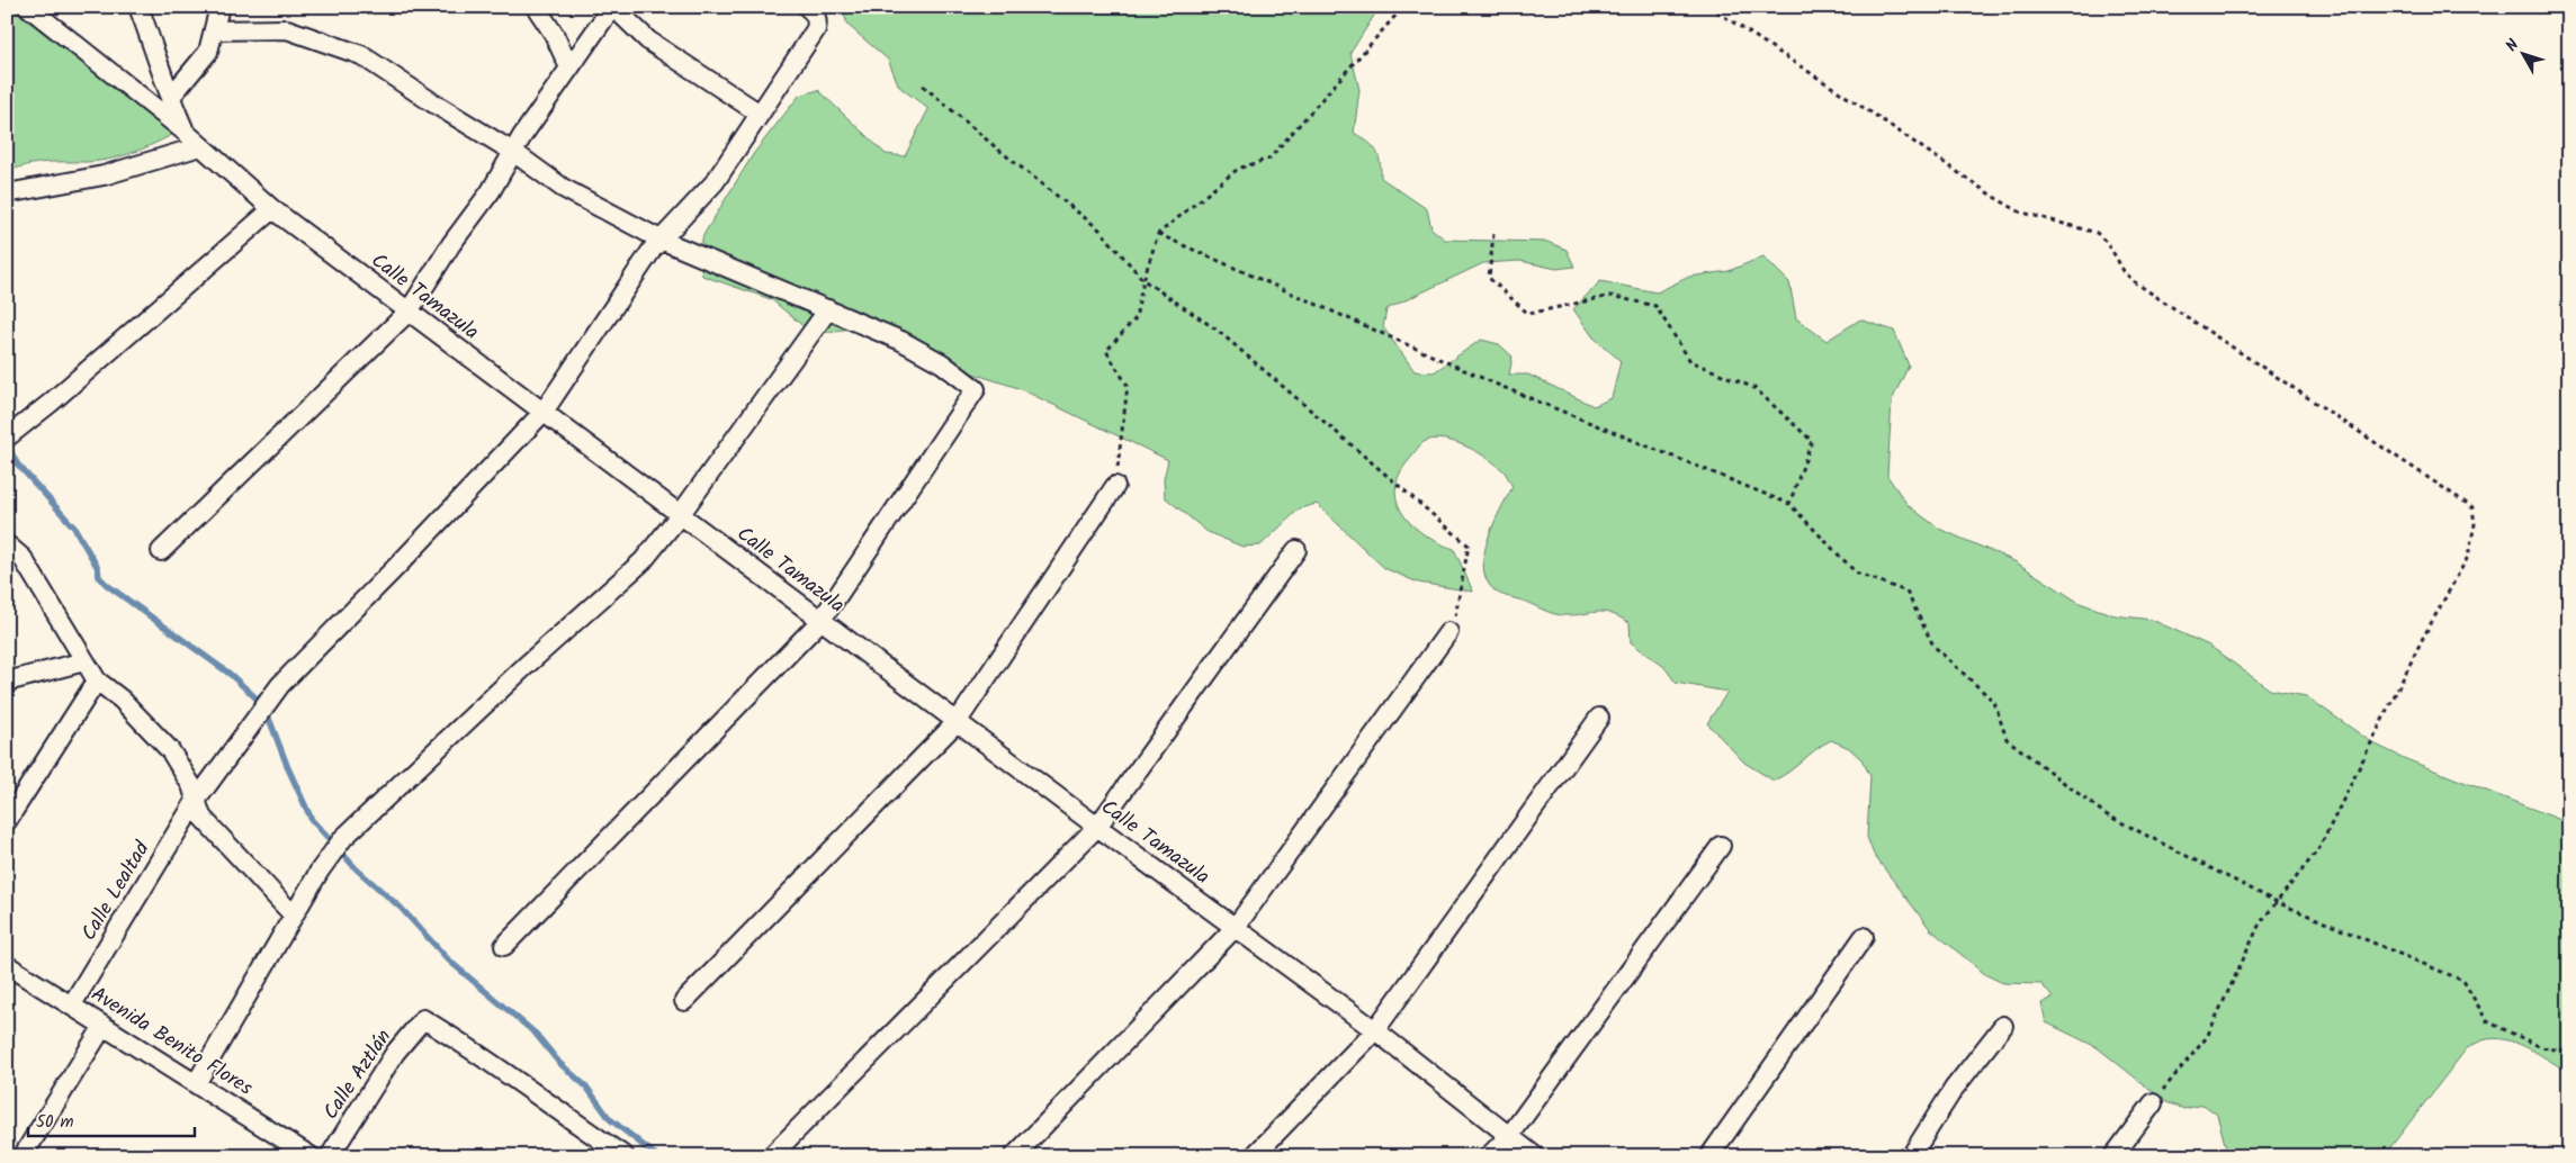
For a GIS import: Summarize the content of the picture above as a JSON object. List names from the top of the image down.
{
  "streets": {
    "street": [
      "Calle Tamazula",
      "Calle Lealtad",
      "Avenida Benito Flores",
      "Calle Aztlán"
    ]
  },
  "crossings": [
    ["Calle Tamazula", "Calle Lealtad"],
    ["Calle Lealtad", "Avenida Benito Flores"]
  ],
  "scale_bar": "50 m",
  "north": "top left"
}
